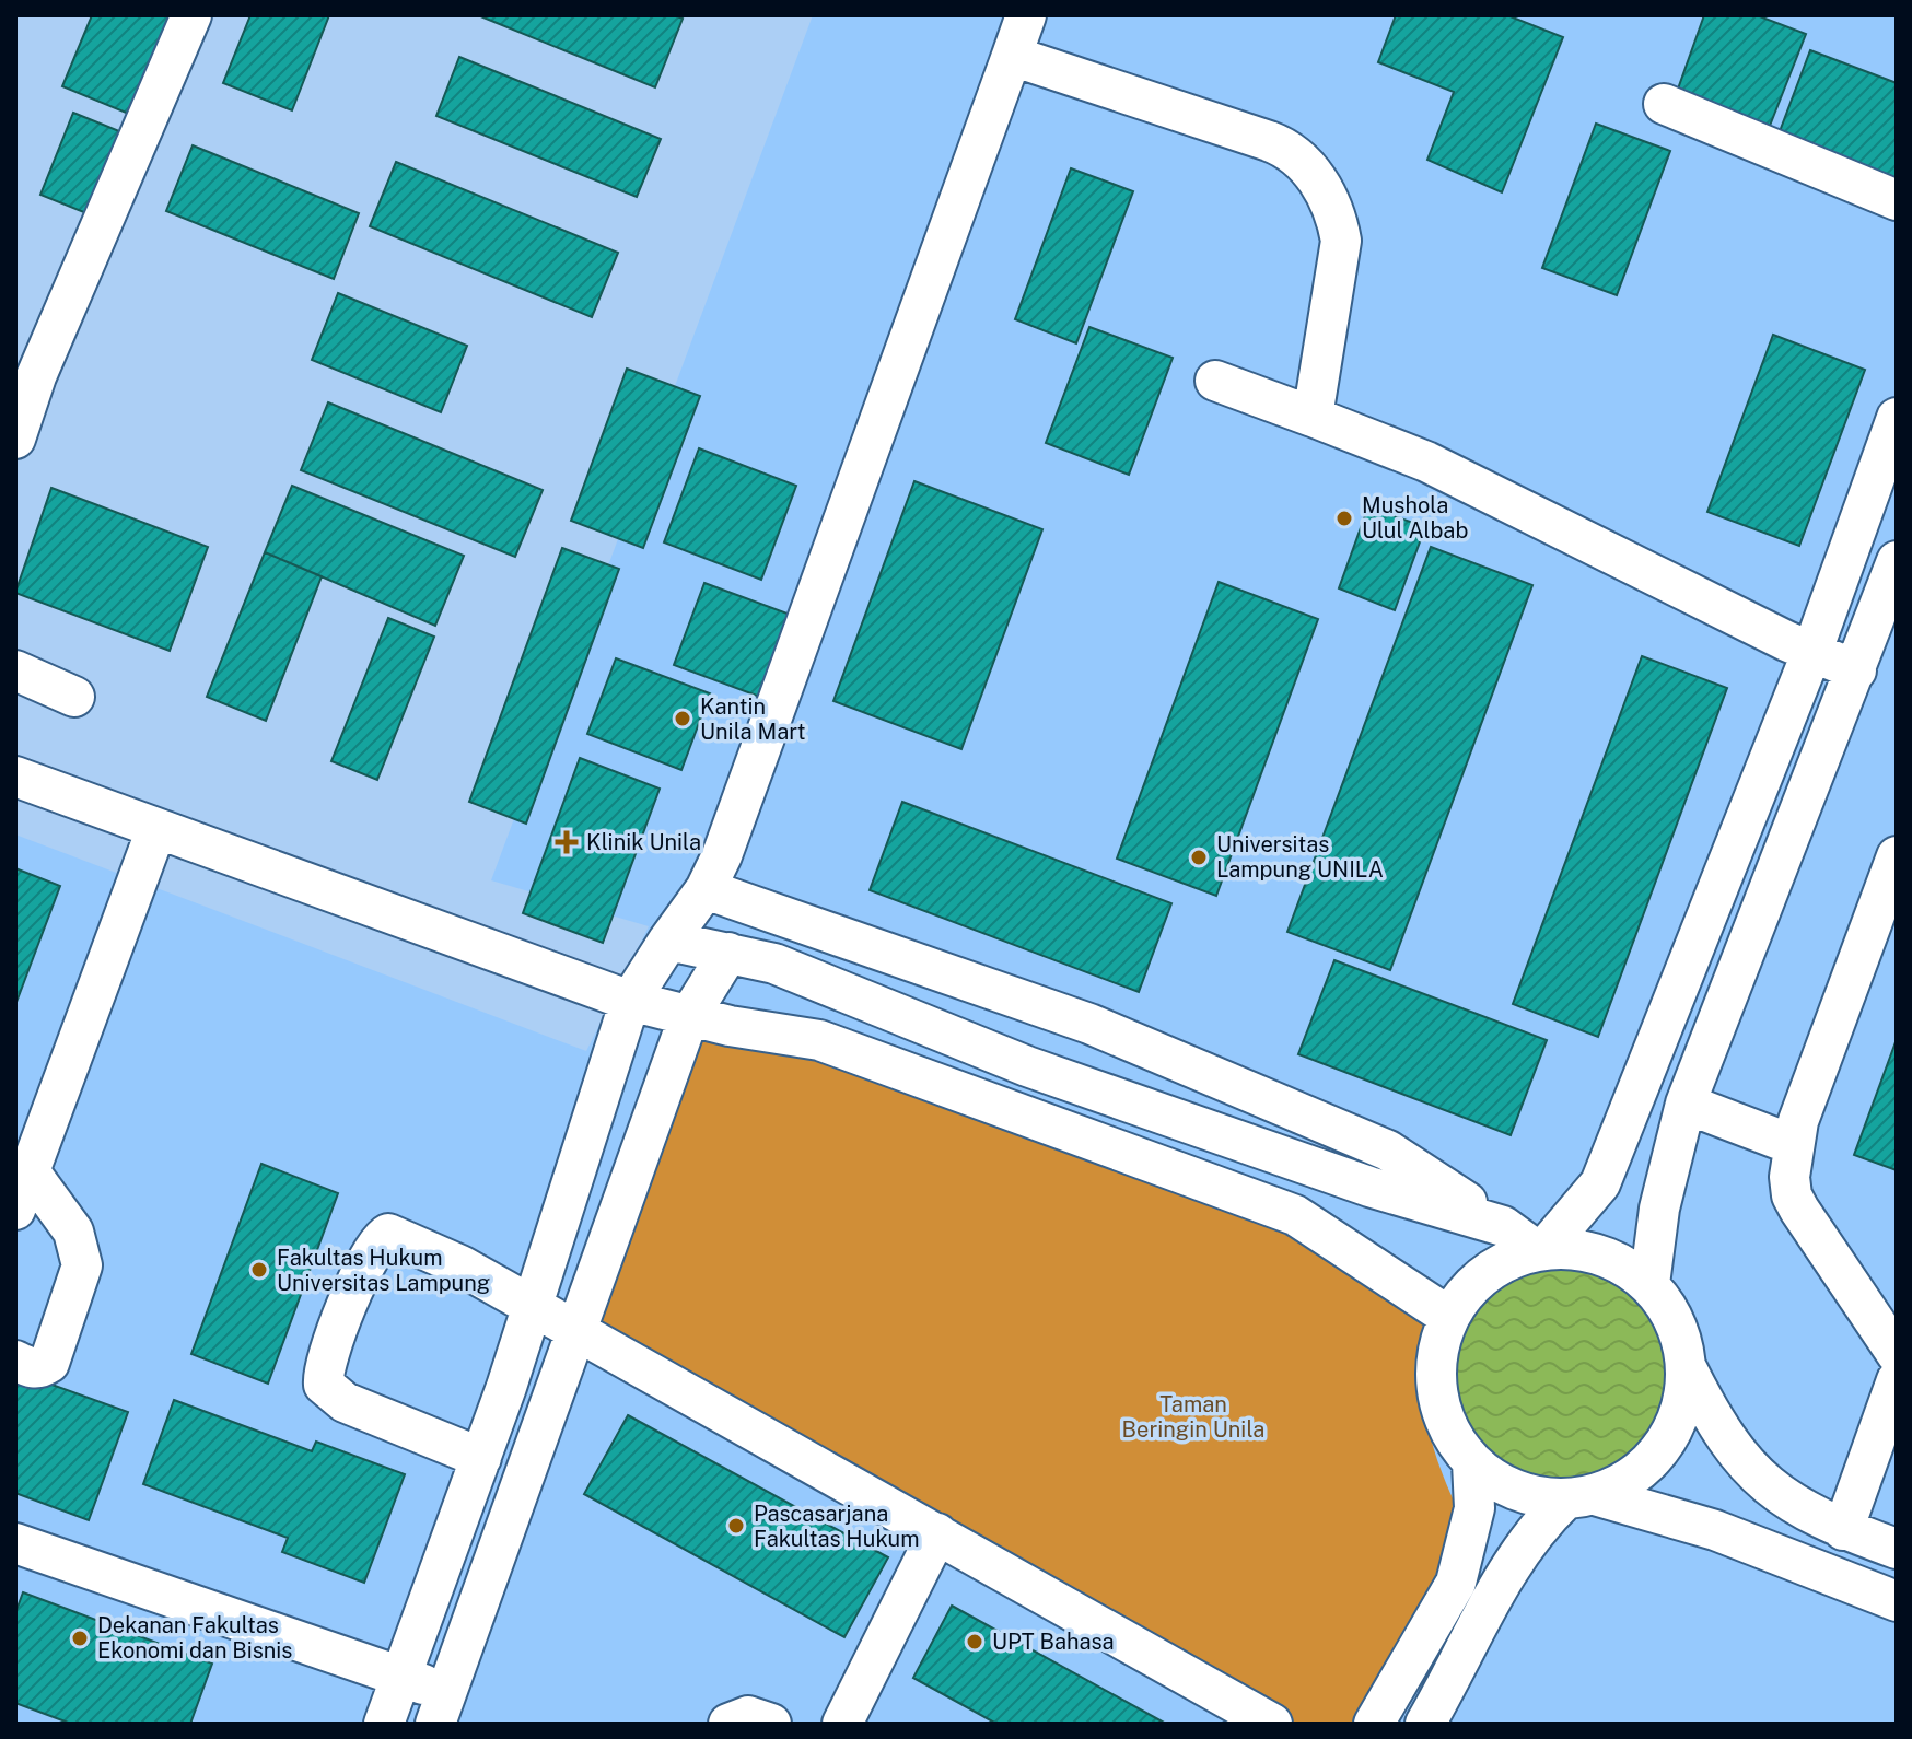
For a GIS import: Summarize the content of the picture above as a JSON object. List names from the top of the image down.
{
  "parks": ["Taman Beringin Unila"],
  "places": {
    "other": [
      "Mushola Ulul Albab",
      "Kantin Unila Mart",
      "Universitas Lampung UNILA",
      "Fakultas Hukum Universitas Lampung",
      "Pascasarjana Fakultas Hukum",
      "Dekanan Fakultas Ekonomi dan Bisnis",
      "UPT Bahasa"
    ],
    "health": ["Klinik Unila"]
  }
}
